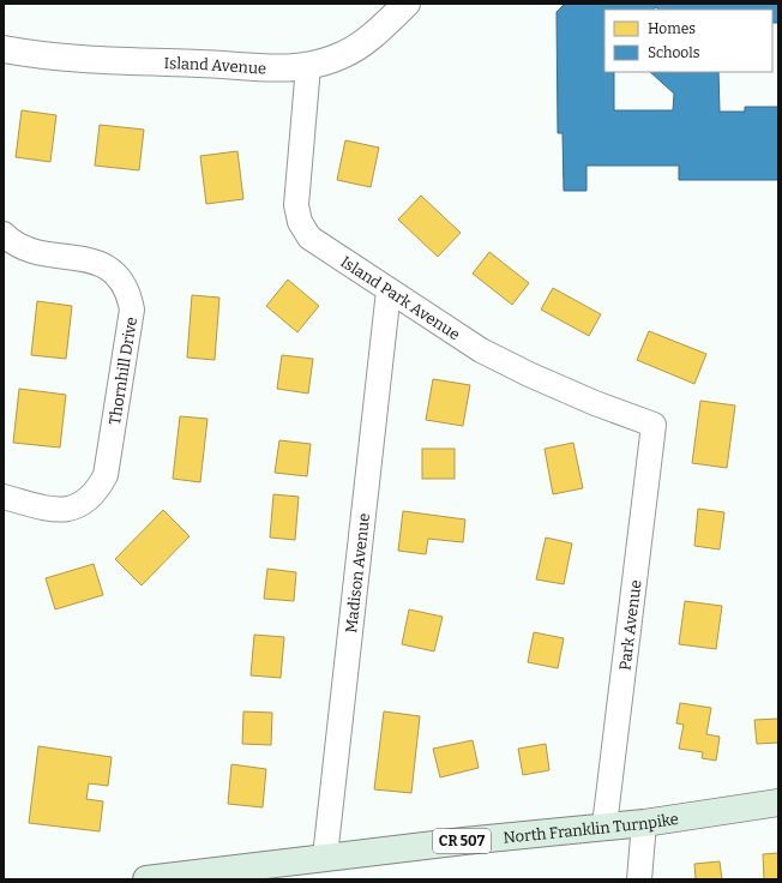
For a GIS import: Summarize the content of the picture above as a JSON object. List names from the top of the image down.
{
  "streets": {
    "main road": ["North Franklin Turnpike", "CR 507"],
    "street": [
      "Island Avenue",
      "Island Park Avenue",
      "Thornhill Drive",
      "Madison Avenue",
      "Park Avenue"
    ]
  },
  "crossings": [
    ["Island Avenue", "Island Park Avenue"],
    ["Island Park Avenue", "Madison Avenue"],
    ["Island Park Avenue", "Park Avenue"],
    ["Madison Avenue", "North Franklin Turnpike"],
    ["Park Avenue", "North Franklin Turnpike"]
  ],
  "legend": ["Homes", "Schools"]
}
